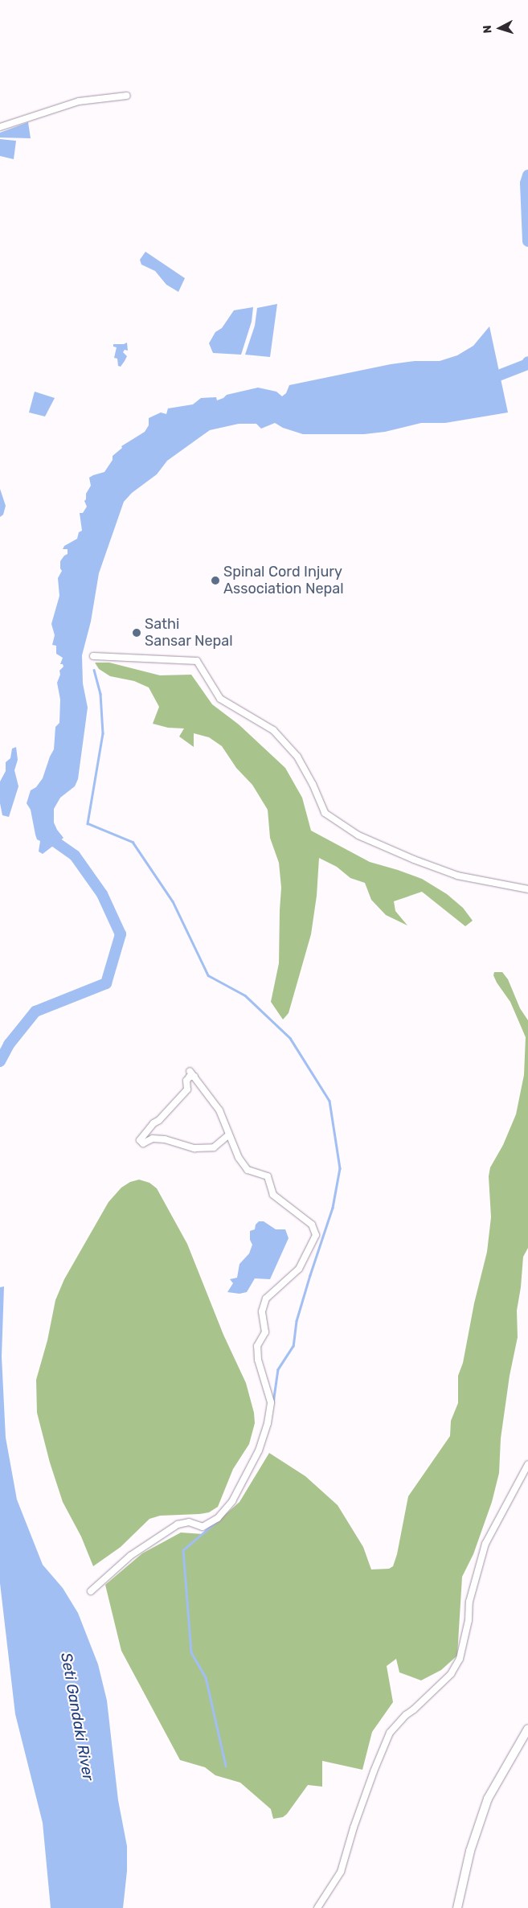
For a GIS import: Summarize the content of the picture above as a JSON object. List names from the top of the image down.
{
  "water": ["Seti Gandaki River"],
  "places": ["Spinal Cord Injury Association Nepal", "Sathi Sansar Nepal"],
  "north": "left"
}
